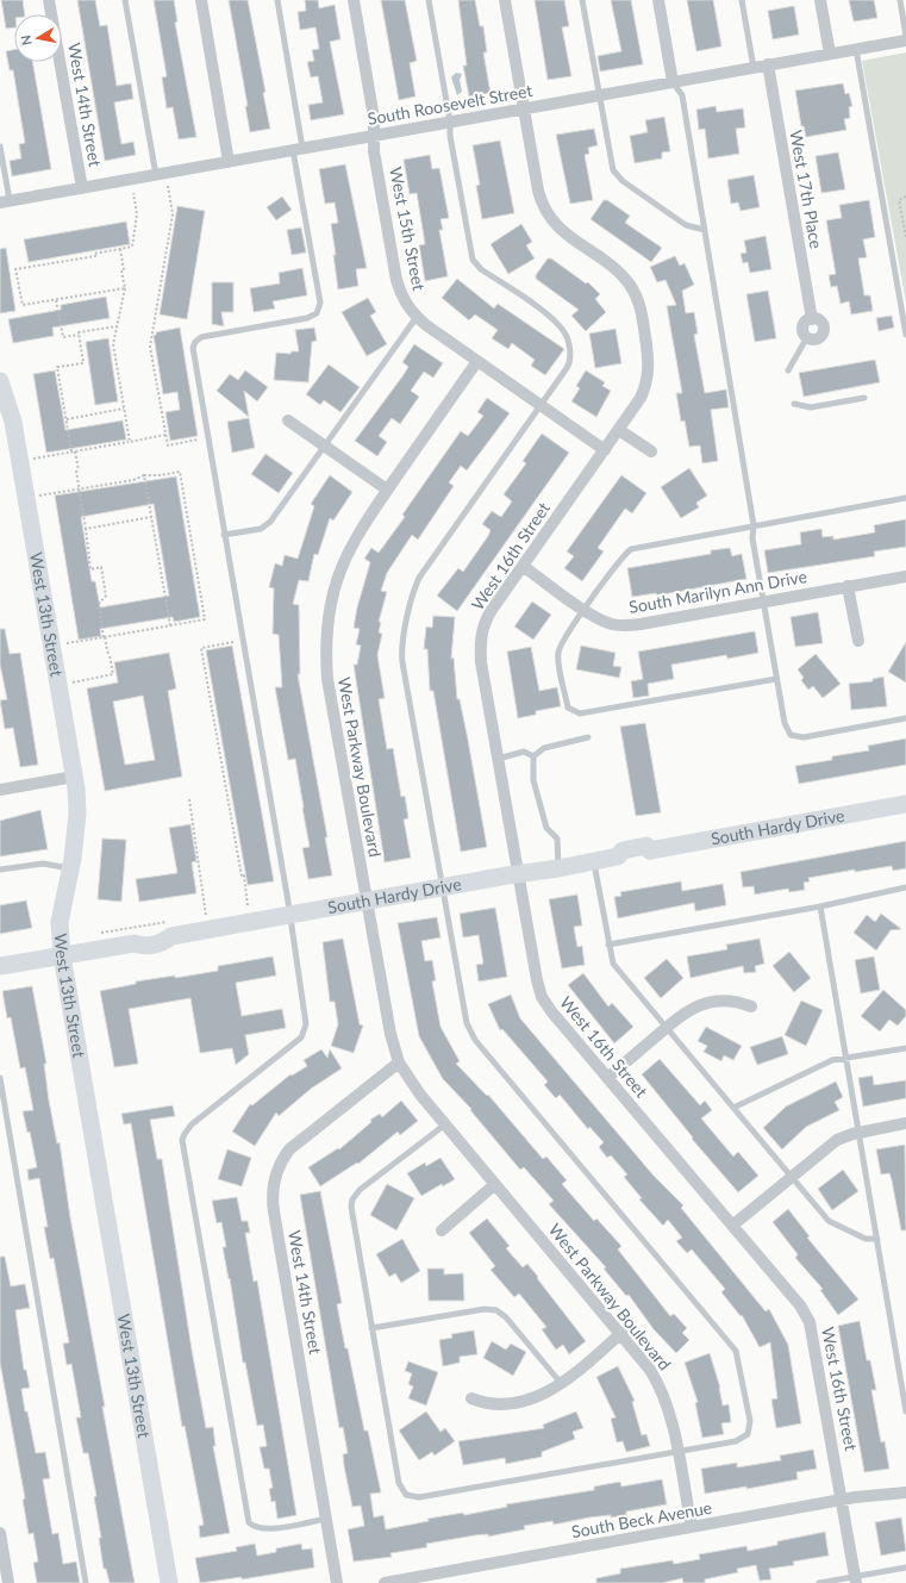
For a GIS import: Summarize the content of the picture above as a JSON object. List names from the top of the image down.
{
  "streets": {
    "street": [
      "West 14th Street",
      "South Roosevelt Street",
      "West 17th Place",
      "West 15th Street",
      "West 16th Street",
      "South Marilyn Ann Drive",
      "West 13th Street",
      "West Parkway Boulevard",
      "South Hardy Drive",
      "South Beck Avenue"
    ]
  },
  "crossings": [
    ["West 14th Street", "South Roosevelt Street"],
    ["West 14th Street", "West Parkway Boulevard"],
    ["South Roosevelt Street", "West 17th Place"],
    ["South Roosevelt Street", "West 15th Street"],
    ["South Roosevelt Street", "West 16th Street"],
    ["West 15th Street", "West 16th Street"],
    ["West 15th Street", "West Parkway Boulevard"],
    ["West 16th Street", "South Marilyn Ann Drive"],
    ["West 16th Street", "South Hardy Drive"],
    ["West 16th Street", "South Beck Avenue"],
    ["West 13th Street", "South Hardy Drive"],
    ["West Parkway Boulevard", "South Hardy Drive"],
    ["West Parkway Boulevard", "South Beck Avenue"]
  ],
  "north": "left"
}
